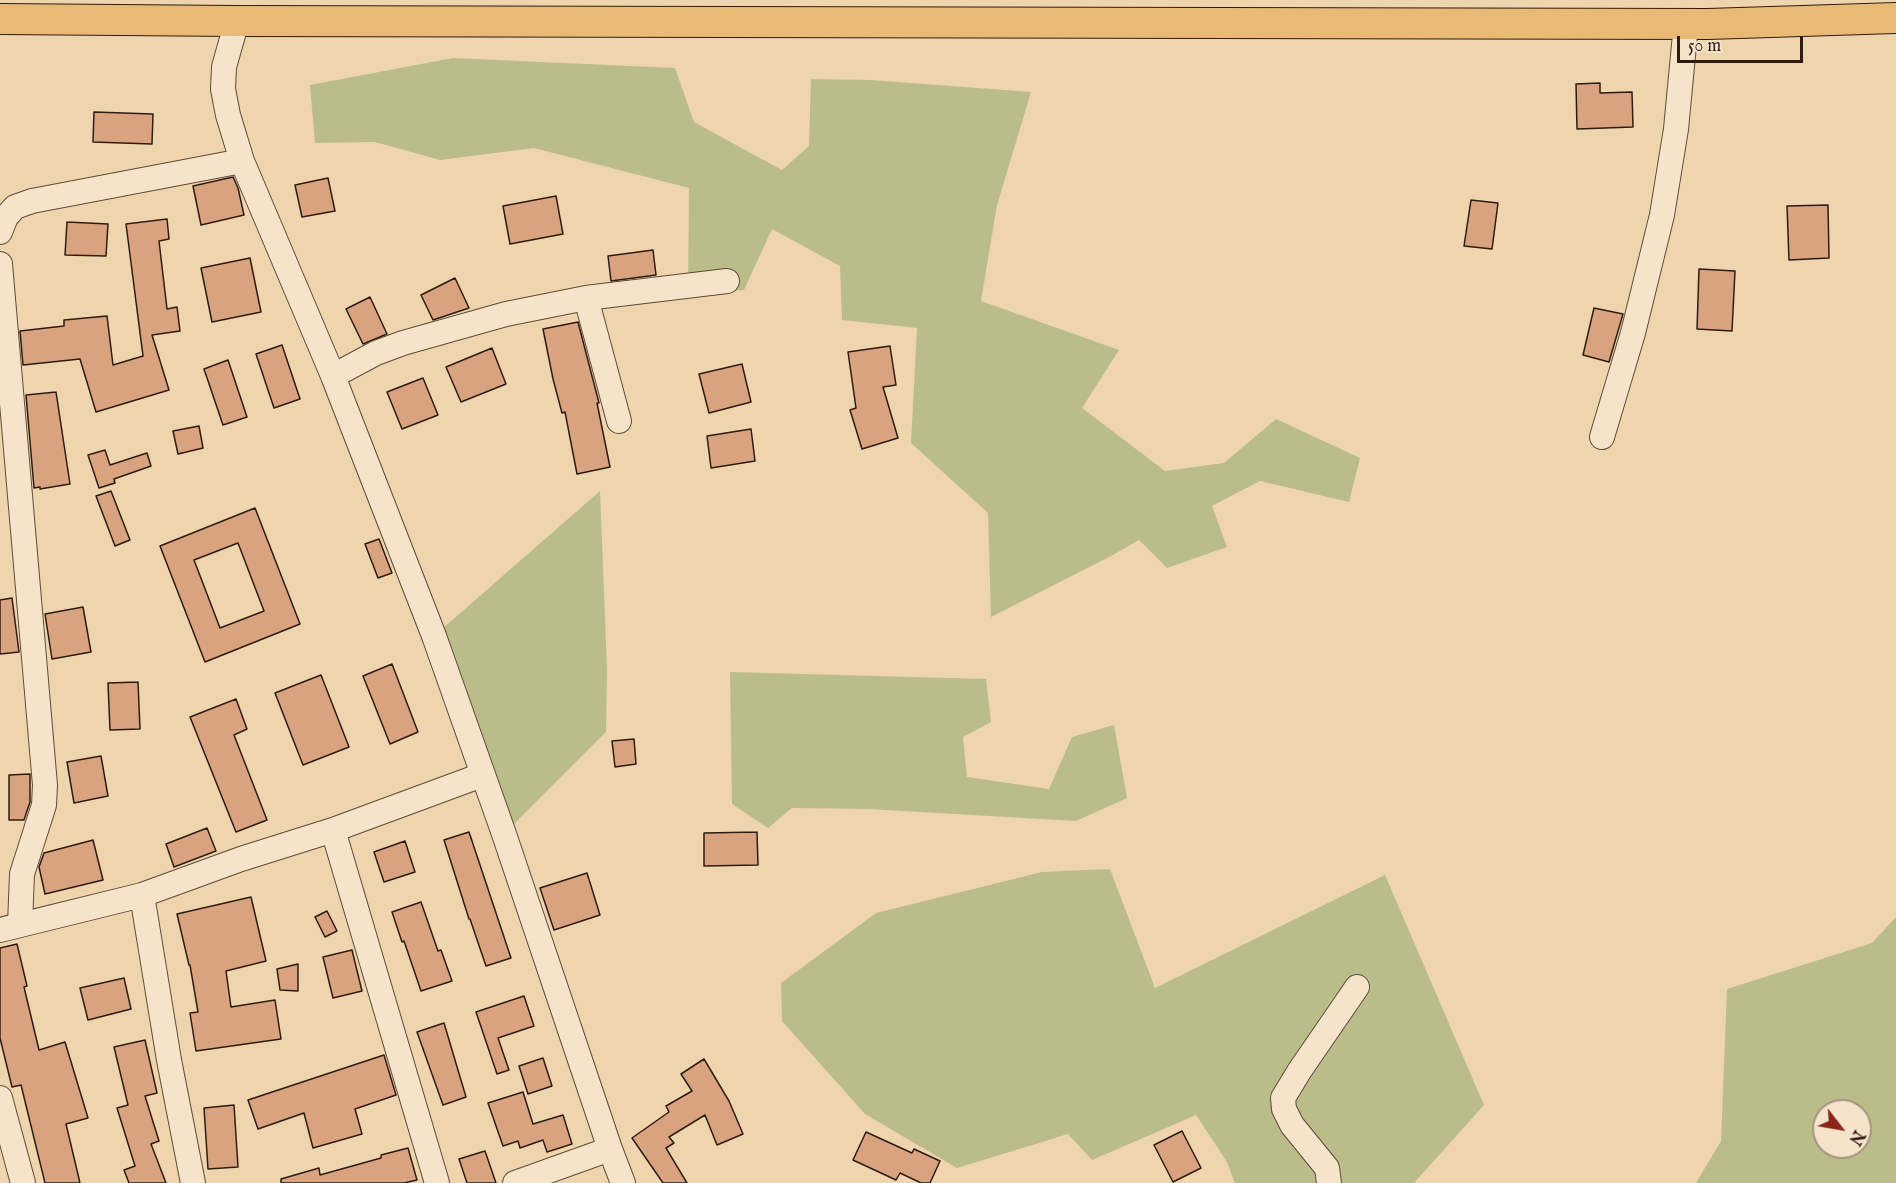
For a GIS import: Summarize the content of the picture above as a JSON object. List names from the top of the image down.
{
  "scale_bar": "50 m",
  "north": "bottom right"
}
